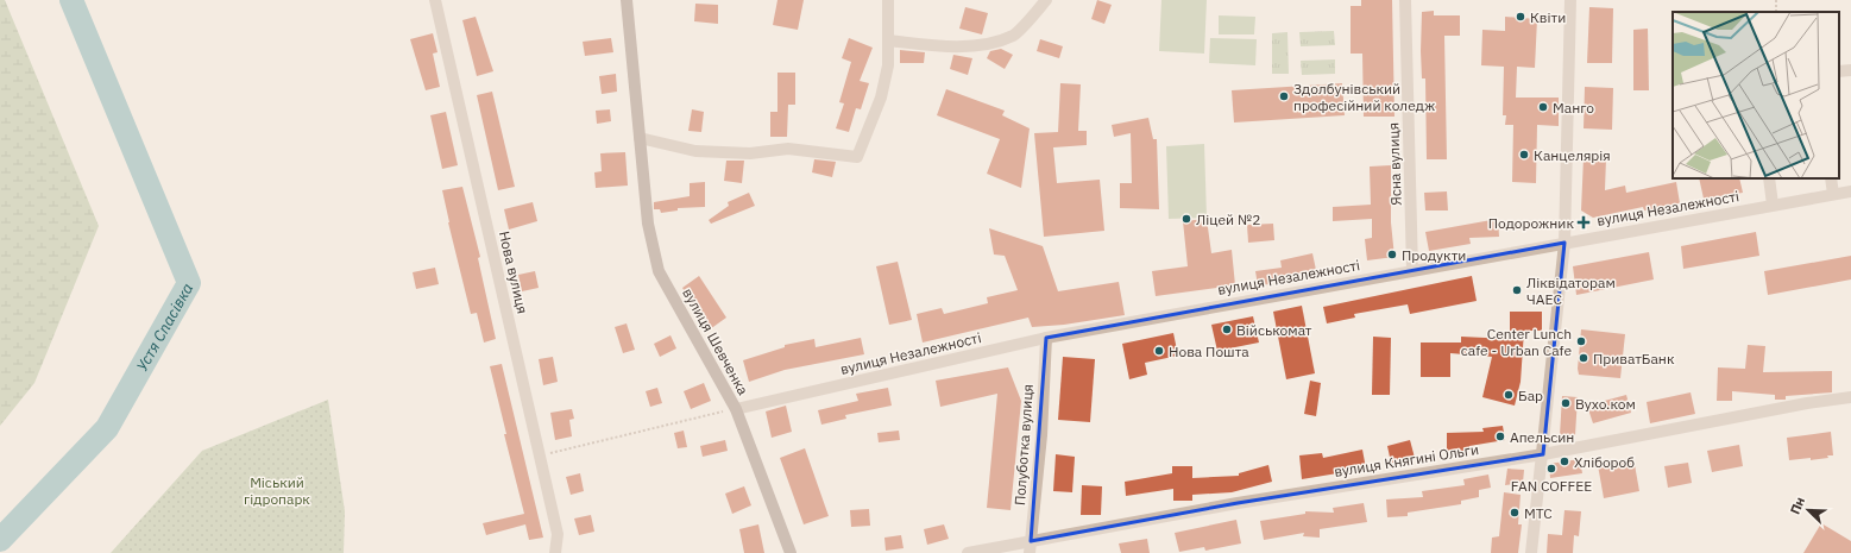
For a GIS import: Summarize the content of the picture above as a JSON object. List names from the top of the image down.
{
  "streets": {
    "main road": ["вулиця Шевченка"],
    "street": [
      "Ясна вулиця",
      "вулиця Незалежності",
      "Нова вулиця",
      "Полуботка вулиця",
      "вулиця Княгині Ольги"
    ]
  },
  "crossings": [
    ["Ясна вулиця", "вулиця Незалежності"],
    ["вулиця Незалежності", "вулиця Шевченка"],
    ["вулиця Незалежності", "Полуботка вулиця"],
    ["Полуботка вулиця", "вулиця Княгині Ольги"]
  ],
  "water": ["Устя Спасівка"],
  "parks": ["Міський гідропарк"],
  "places": {
    "other": [
      "Квіти",
      "Здолбунівський професійний коледж",
      "Манго",
      "Канцелярiя",
      "Ліцей №2",
      "Продукти",
      "Ліквідаторам ЧАЕС",
      "Вiйськомат",
      "Center Lunch cafe - Urban Cafe",
      "Нова Пошта",
      "ПриватБанк",
      "Бар",
      "Вухо.ком",
      "Апельсин",
      "Хлібороб",
      "FAN COFFEE",
      "MTC"
    ],
    "health": ["Подорожник"]
  },
  "north": "top left"
}
